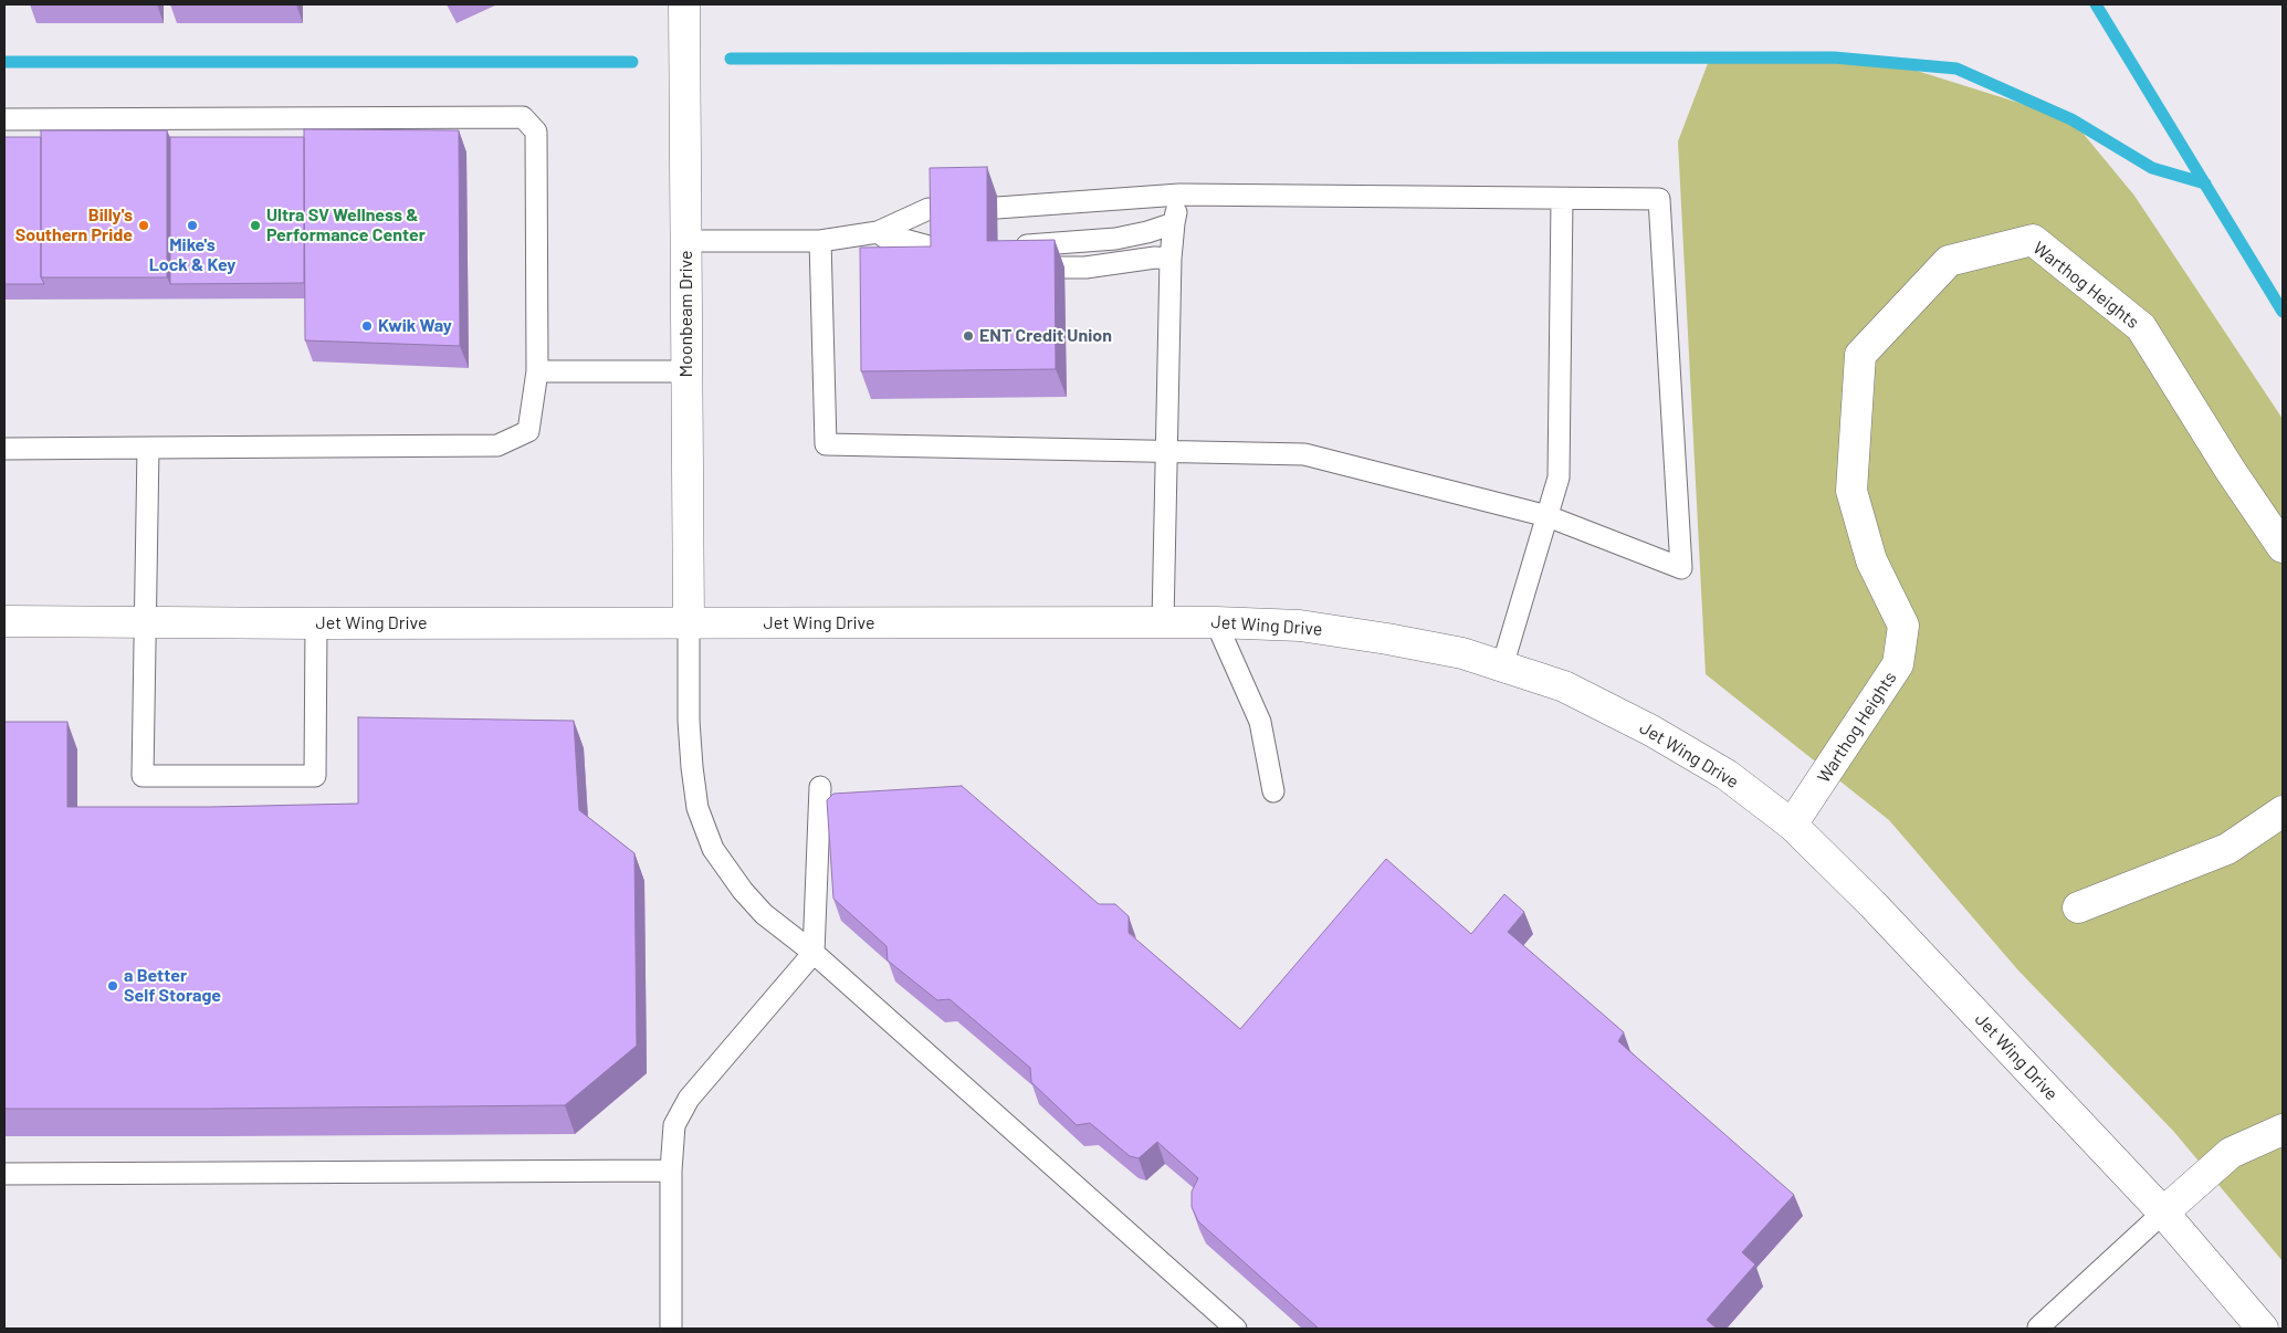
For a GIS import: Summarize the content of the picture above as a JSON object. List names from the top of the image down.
{
  "streets": {
    "main road": ["Warthog Heights", "Moonbeam Drive", "Jet Wing Drive"]
  },
  "crossings": [
    ["Warthog Heights", "Jet Wing Drive"],
    ["Moonbeam Drive", "Jet Wing Drive"]
  ],
  "places": [
    "Billy's Southern Pride",
    "Mike's Lock & Key",
    "Ultra SV Wellness & Performance Center",
    "Kwik Way",
    "ENT Credit Union",
    "a Better Self Storage"
  ]
}
